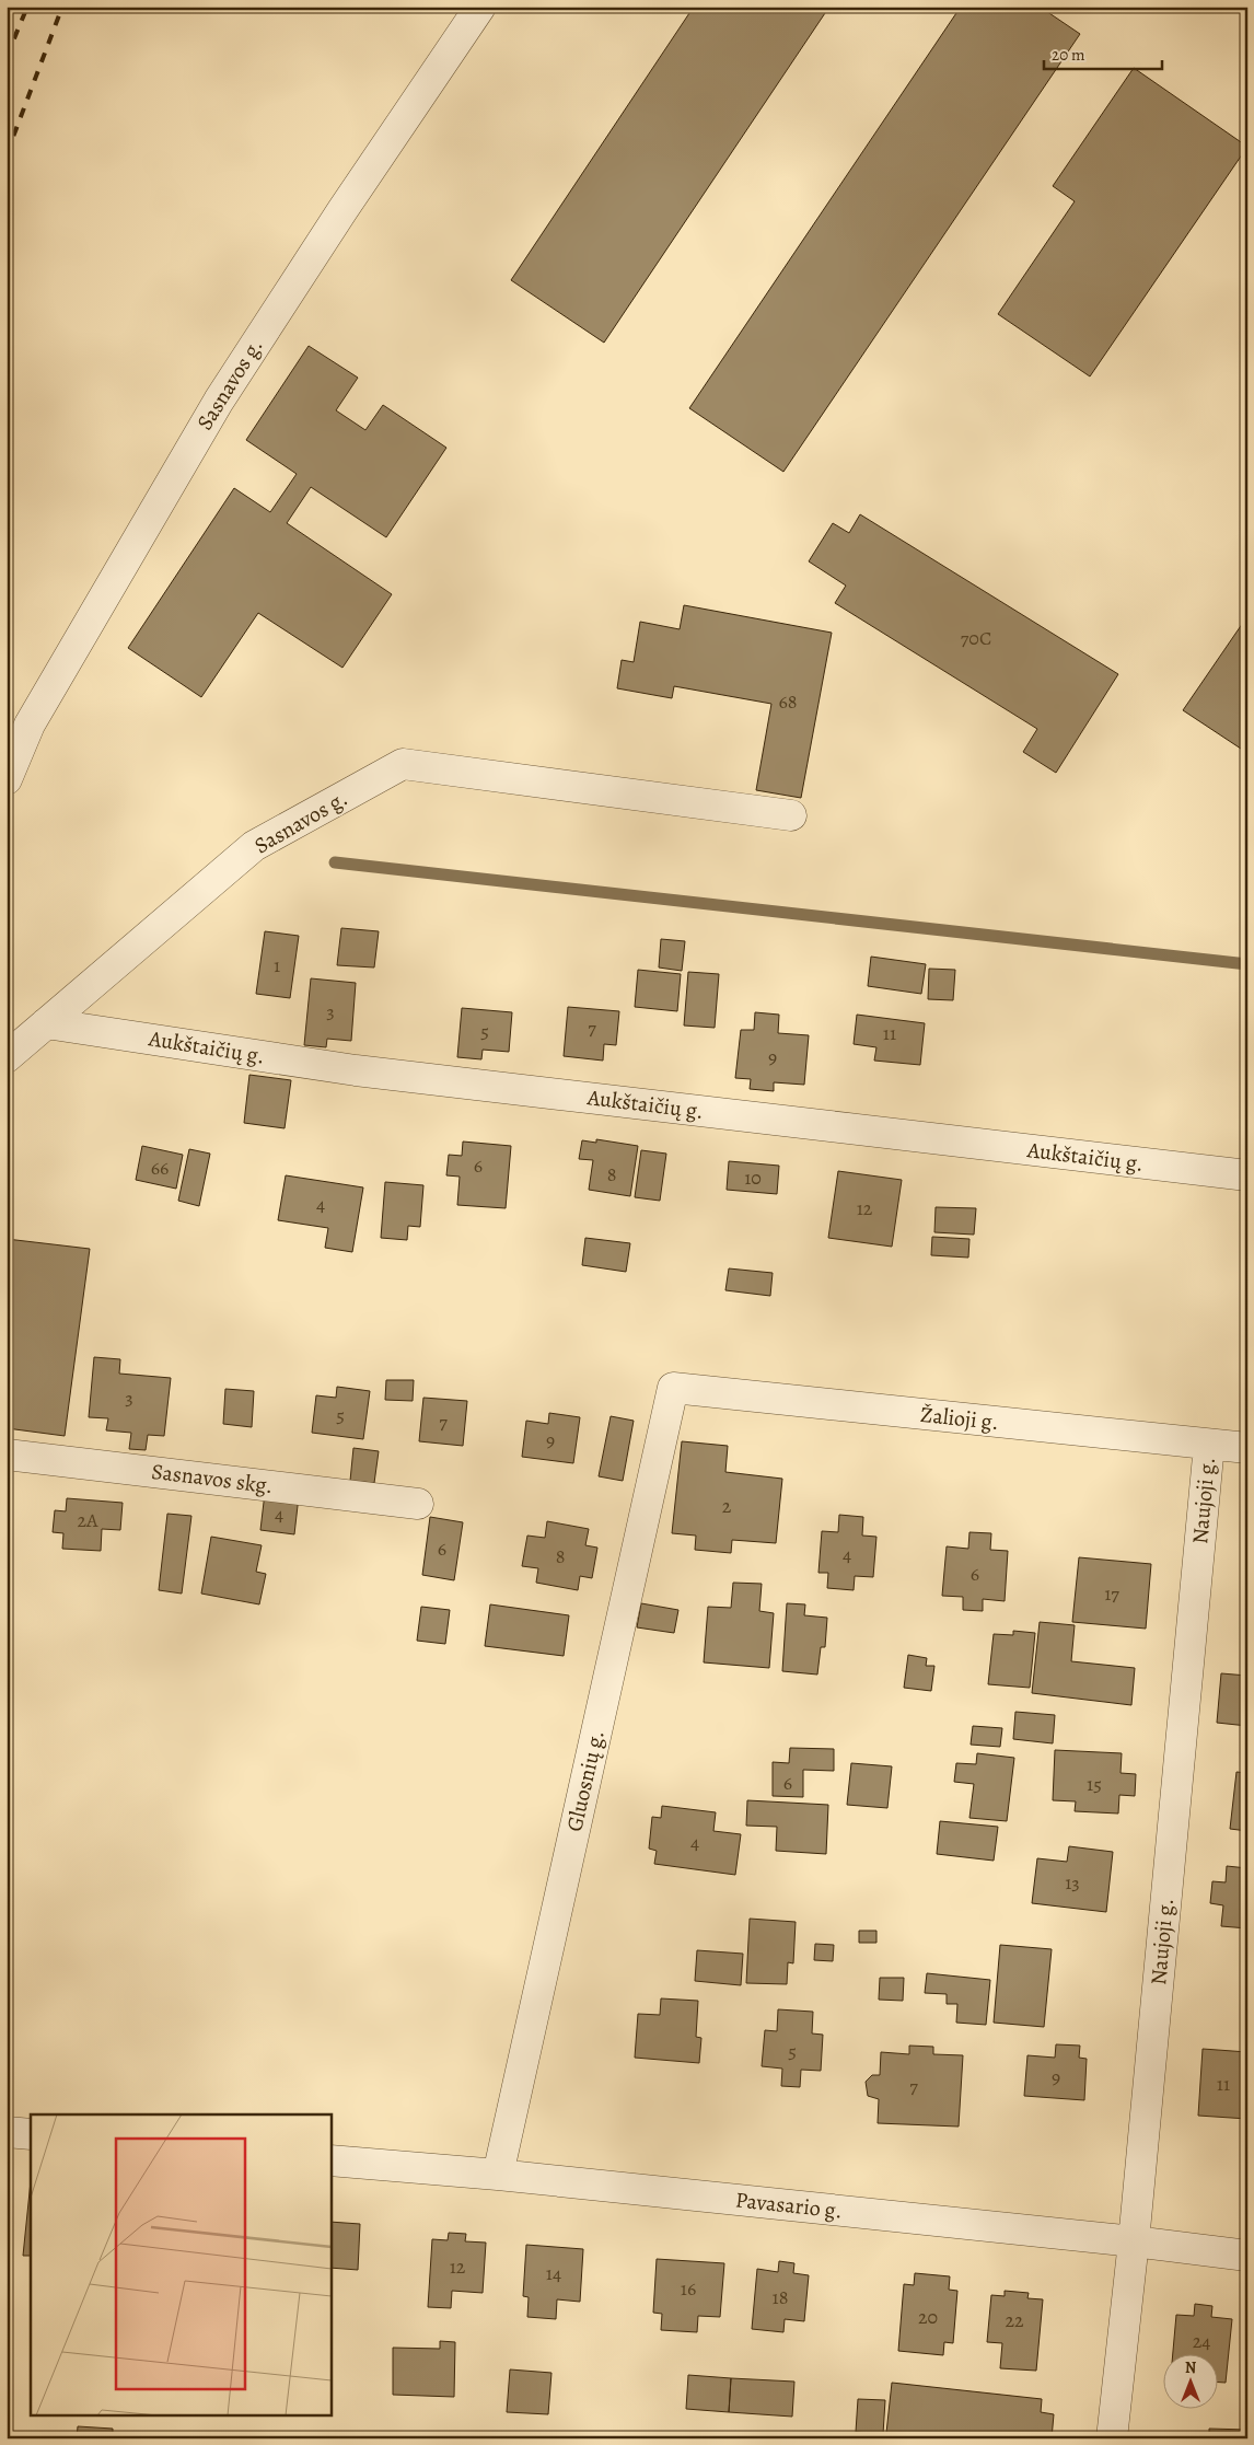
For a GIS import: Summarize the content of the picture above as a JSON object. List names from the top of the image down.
{
  "streets": {
    "street": [
      "Sasnavos g.",
      "Aukštaičių g.",
      "Žalioji g.",
      "Sasnavos skg.",
      "Naujoji g.",
      "Gluosnių g.",
      "Pavasario g."
    ]
  },
  "crossings": [
    ["Sasnavos g.", "Aukštaičių g."],
    ["Žalioji g.", "Naujoji g."],
    ["Žalioji g.", "Gluosnių g."],
    ["Naujoji g.", "Pavasario g."],
    ["Gluosnių g.", "Pavasario g."]
  ],
  "house_numbers": [
    "70C",
    "68",
    "1",
    "3",
    "7",
    "5",
    "11",
    "9",
    "6",
    "66",
    "8",
    "10",
    "4",
    "12",
    "3",
    "5",
    "7",
    "9",
    "2",
    "4",
    "2A",
    "6",
    "4",
    "8",
    "6",
    "17",
    "6",
    "15",
    "4",
    "13",
    "5",
    "9",
    "11",
    "7",
    "12",
    "14",
    "16",
    "18",
    "20",
    "22",
    "24"
  ],
  "scale_bar": "20 m",
  "north": "top"
}
